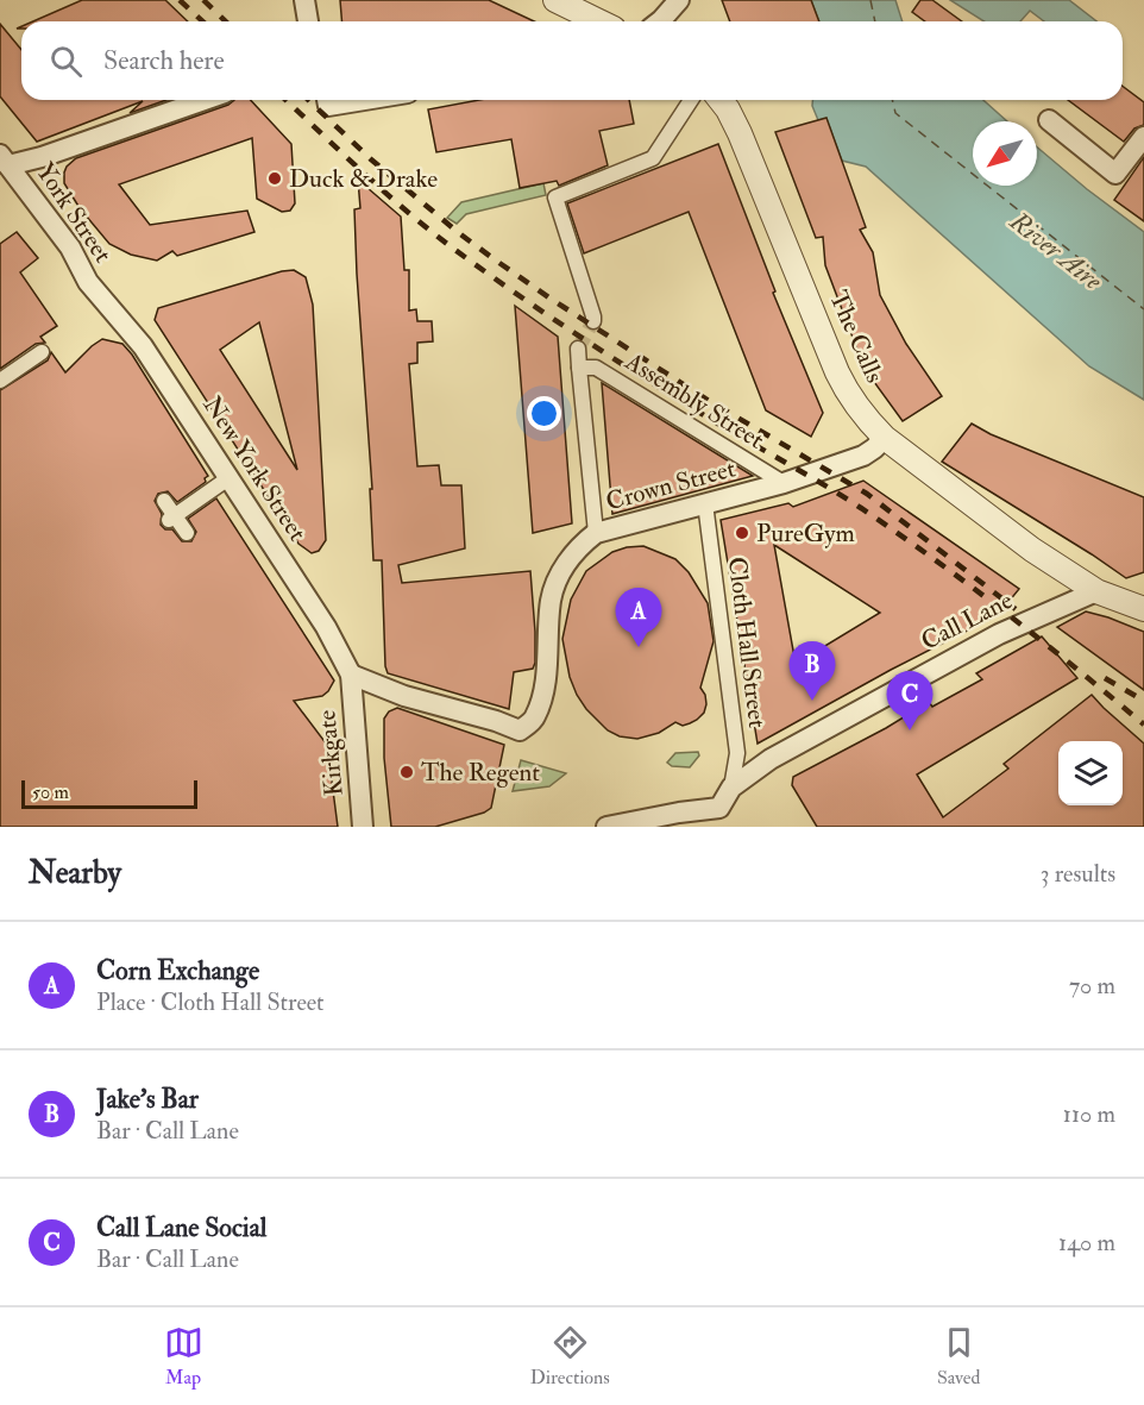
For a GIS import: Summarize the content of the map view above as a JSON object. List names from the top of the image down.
{
  "streets": {
    "street": [
      "York Street",
      "The Calls",
      "Assembly Street",
      "New York Street",
      "Crown Street",
      "Call Lane",
      "Cloth Hall Street",
      "Kirkgate"
    ]
  },
  "crossings": [
    ["York Street", "New York Street"],
    ["The Calls", "Crown Street"],
    ["The Calls", "Call Lane"],
    ["Assembly Street", "Crown Street"],
    ["New York Street", "Crown Street"],
    ["New York Street", "Kirkgate"],
    ["Crown Street", "Cloth Hall Street"],
    ["Crown Street", "Kirkgate"],
    ["Call Lane", "Cloth Hall Street"]
  ],
  "water": ["River Aire"],
  "places": ["Duck & Drake", "PureGym", "The Regent"],
  "scale_bar": "50 m",
  "north": "bottom left",
  "page": {
    "search": "Search here",
    "pins": ["A", "B", "C"],
    "scale": "50 m",
    "heading": ["Nearby", "3 results"],
    "list": [
      {
        "mark": "A",
        "name": "Corn Exchange",
        "note": "Place · Cloth Hall Street",
        "value": "70 m"
      },
      {
        "mark": "B",
        "name": "Jake's Bar",
        "note": "Bar · Call Lane",
        "value": "110 m"
      },
      {
        "mark": "C",
        "name": "Call Lane Social",
        "note": "Bar · Call Lane",
        "value": "140 m"
      }
    ],
    "nav": ["Map", "Directions", "Saved"]
  }
}
